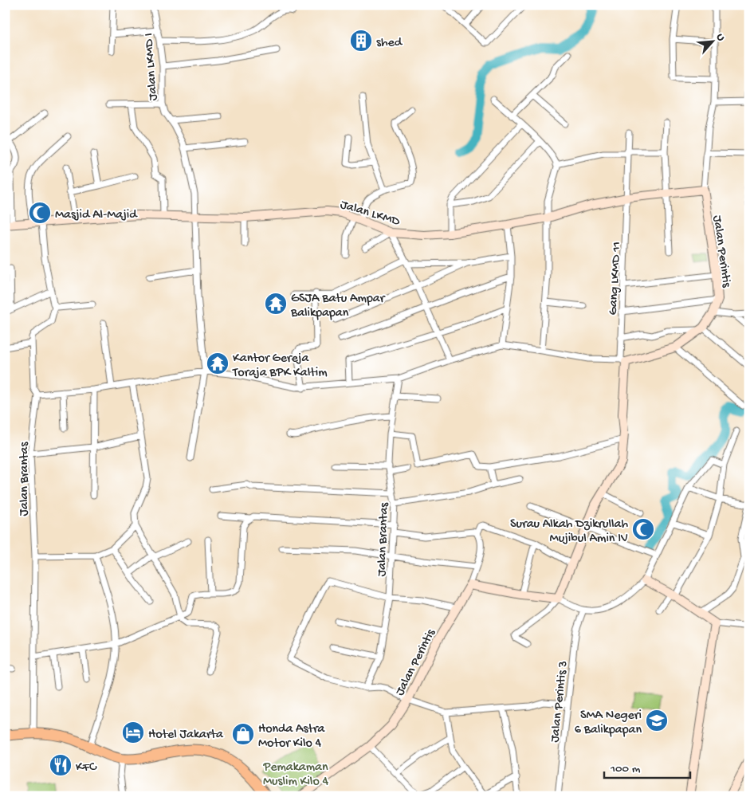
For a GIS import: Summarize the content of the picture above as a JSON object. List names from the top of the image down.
{
  "streets": {
    "street": [
      "Jalan LKMD I",
      "Jalan LKMD",
      "Jalan Perintis",
      "Gang LKMD 11",
      "Jalan Brantas",
      "Jalan Perintis 3"
    ]
  },
  "crossings": [
    ["Jalan LKMD I", "Jalan LKMD"],
    ["Jalan LKMD", "Jalan Perintis"],
    ["Jalan LKMD", "Gang LKMD 11"],
    ["Jalan Perintis", "Gang LKMD 11"]
  ],
  "parks": ["Pemakaman Muslim Kilo 4"],
  "places": {
    "building": ["shed"],
    "mosque": ["Masjid Al-Majid", "Surau Alkah Dzikrullah Mujibul Amin IV"],
    "temple": ["GSJA Batu Ampar Balikpapan", "Kantor Gereja Toraja BPK Kaltim"],
    "school or university": ["SMA Negeri 6 Balikpapan"],
    "hotel": ["Hotel Jakarta"],
    "shop": ["Honda Astra Motor Kilo 4"],
    "restaurant": ["KFC"]
  },
  "scale_bar": "100 m",
  "north": "top right"
}
